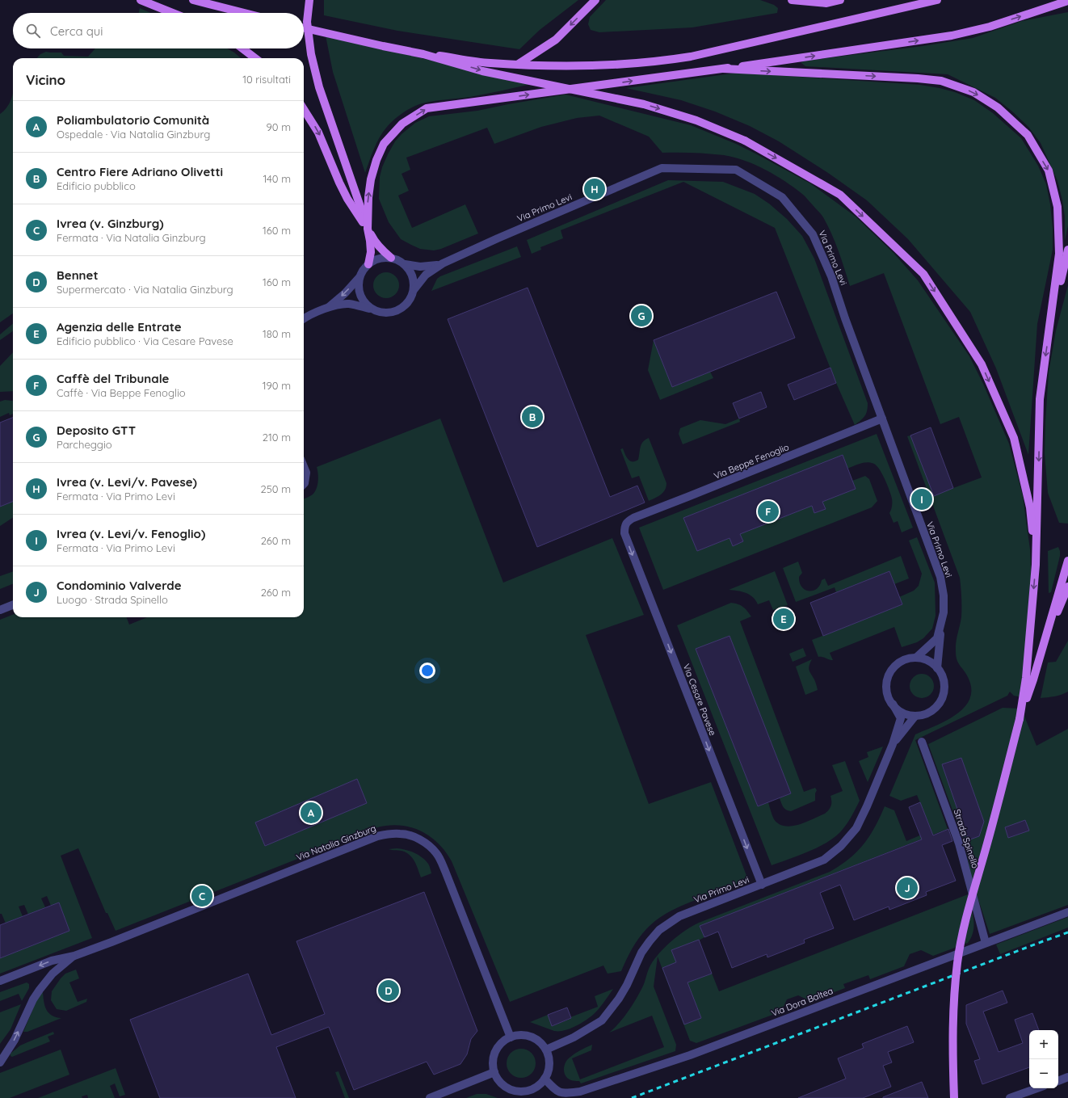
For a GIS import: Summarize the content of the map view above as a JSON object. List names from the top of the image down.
{
  "streets": {
    "street": [
      "Via Primo Levi",
      "Via Beppe Fenoglio",
      "Via Cesare Pavese",
      "Strada Spinello",
      "Via Natalia Ginzburg",
      "Via Dora Baltea"
    ]
  },
  "crossings": [
    ["Via Primo Levi", "Via Beppe Fenoglio"],
    ["Via Primo Levi", "Via Cesare Pavese"],
    ["Via Primo Levi", "Via Natalia Ginzburg"],
    ["Via Primo Levi", "Via Dora Baltea"],
    ["Via Beppe Fenoglio", "Via Cesare Pavese"],
    ["Strada Spinello", "Via Dora Baltea"],
    ["Via Natalia Ginzburg", "Via Dora Baltea"]
  ],
  "one_way": ["Via Cesare Pavese"],
  "page": {
    "search": "Cerca qui",
    "heading": ["Vicino", "10 risultati"],
    "list": [
      {
        "mark": "A",
        "name": "Poliambulatorio Comunità",
        "note": "Ospedale · Via Natalia Ginzburg",
        "value": "90 m"
      },
      {
        "mark": "B",
        "name": "Centro Fiere Adriano Olivetti",
        "note": "Edificio pubblico",
        "value": "140 m"
      },
      {
        "mark": "C",
        "name": "Ivrea (v. Ginzburg)",
        "note": "Fermata · Via Natalia Ginzburg",
        "value": "160 m"
      },
      {
        "mark": "D",
        "name": "Bennet",
        "note": "Supermercato · Via Natalia Ginzburg",
        "value": "160 m"
      },
      {
        "mark": "E",
        "name": "Agenzia delle Entrate",
        "note": "Edificio pubblico · Via Cesare Pavese",
        "value": "180 m"
      },
      {
        "mark": "F",
        "name": "Caffè del Tribunale",
        "note": "Caffè · Via Beppe Fenoglio",
        "value": "190 m"
      },
      {
        "mark": "G",
        "name": "Deposito GTT",
        "note": "Parcheggio",
        "value": "210 m"
      },
      {
        "mark": "H",
        "name": "Ivrea (v. Levi/v. Pavese)",
        "note": "Fermata · Via Primo Levi",
        "value": "250 m"
      },
      {
        "mark": "I",
        "name": "Ivrea (v. Levi/v. Fenoglio)",
        "note": "Fermata · Via Primo Levi",
        "value": "260 m"
      },
      {
        "mark": "J",
        "name": "Condominio Valverde",
        "note": "Luogo · Strada Spinello",
        "value": "260 m"
      }
    ],
    "pins": [
      "H",
      "G",
      "B",
      "I",
      "F",
      "E",
      "A",
      "J",
      "C",
      "D"
    ],
    "map_buttons": ["+", "−"]
  }
}
